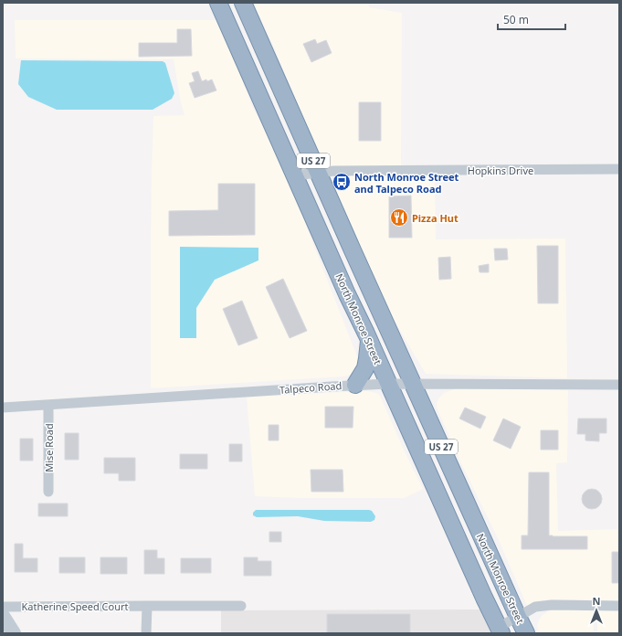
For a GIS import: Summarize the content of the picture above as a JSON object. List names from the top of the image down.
{
  "streets": {
    "highway": ["US 27", "North Monroe Street"],
    "street": [
      "Hopkins Drive",
      "Talpeco Road",
      "Mise Road",
      "Katherine Speed Court"
    ]
  },
  "crossings": [
    ["Hopkins Drive", "North Monroe Street"],
    ["North Monroe Street", "Talpeco Road"],
    ["Talpeco Road", "Mise Road"]
  ],
  "places": {
    "bus stop": ["North Monroe Street and Talpeco Road"],
    "restaurant": ["Pizza Hut"]
  },
  "scale_bar": "50 m",
  "north": "top"
}
